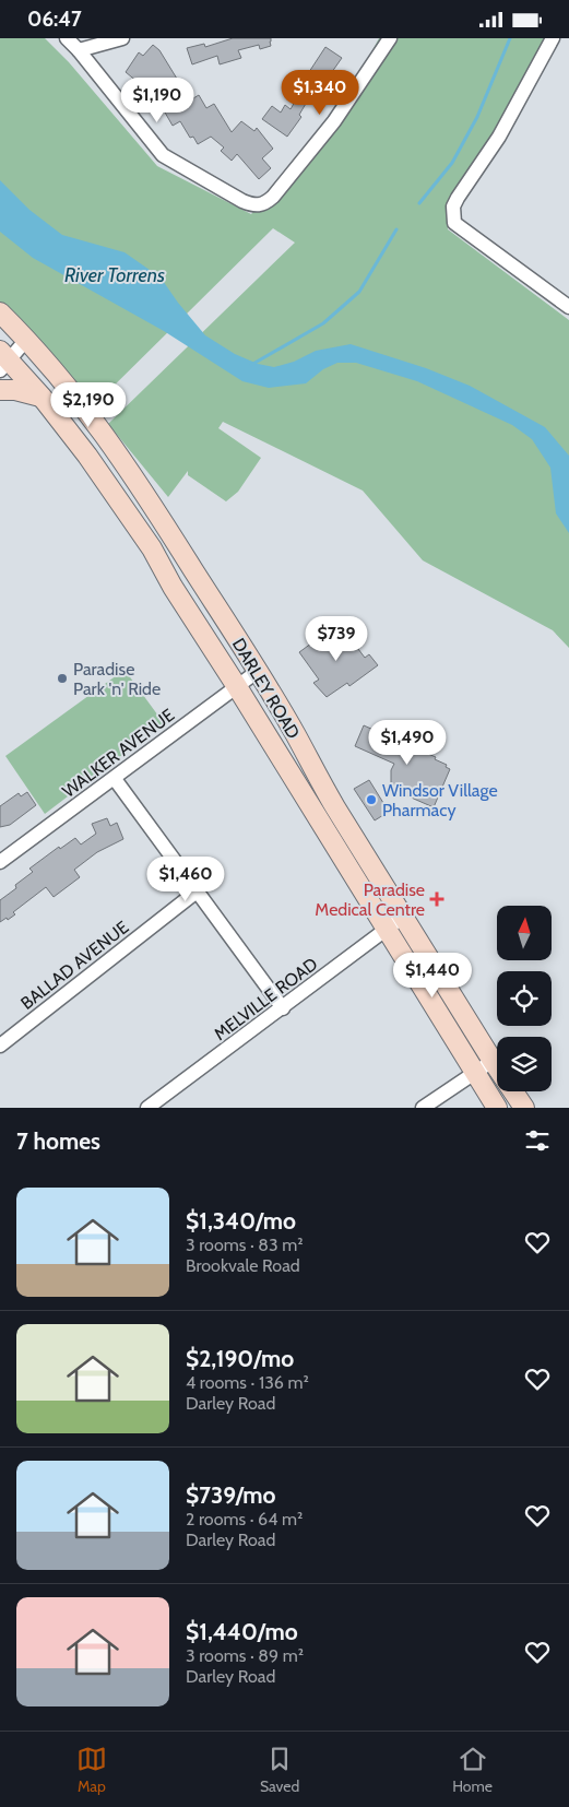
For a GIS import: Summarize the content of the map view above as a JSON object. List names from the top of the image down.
{
  "streets": {
    "main road": ["DARLEY ROAD"],
    "street": ["WALKER AVENUE", "BALLAD AVENUE", "MELVILLE ROAD"]
  },
  "crossings": [
    ["DARLEY ROAD", "WALKER AVENUE"],
    ["DARLEY ROAD", "MELVILLE ROAD"]
  ],
  "water": ["River Torrens"],
  "places": {
    "other": ["Paradise Park 'n' Ride", "Windsor Village Pharmacy"],
    "health": ["Paradise Medical Centre"]
  },
  "north": "top",
  "page": {
    "status": "06:47",
    "price": [
      "$1,340",
      "$1,190",
      "$2,190",
      "$739",
      "$1,490",
      "$1,460",
      "$1,440"
    ],
    "heading": "7 homes",
    "list": [
      {
        "name": "$1,340/mo",
        "note": "3 rooms · 83 m² · Brookvale Road"
      },
      {
        "name": "$2,190/mo",
        "note": "4 rooms · 136 m² · Darley Road"
      },
      {
        "name": "$739/mo",
        "note": "2 rooms · 64 m² · Darley Road"
      },
      {
        "name": "$1,440/mo",
        "note": "3 rooms · 89 m² · Darley Road"
      }
    ],
    "tabs": ["Map", "Saved", "Home"]
  }
}
